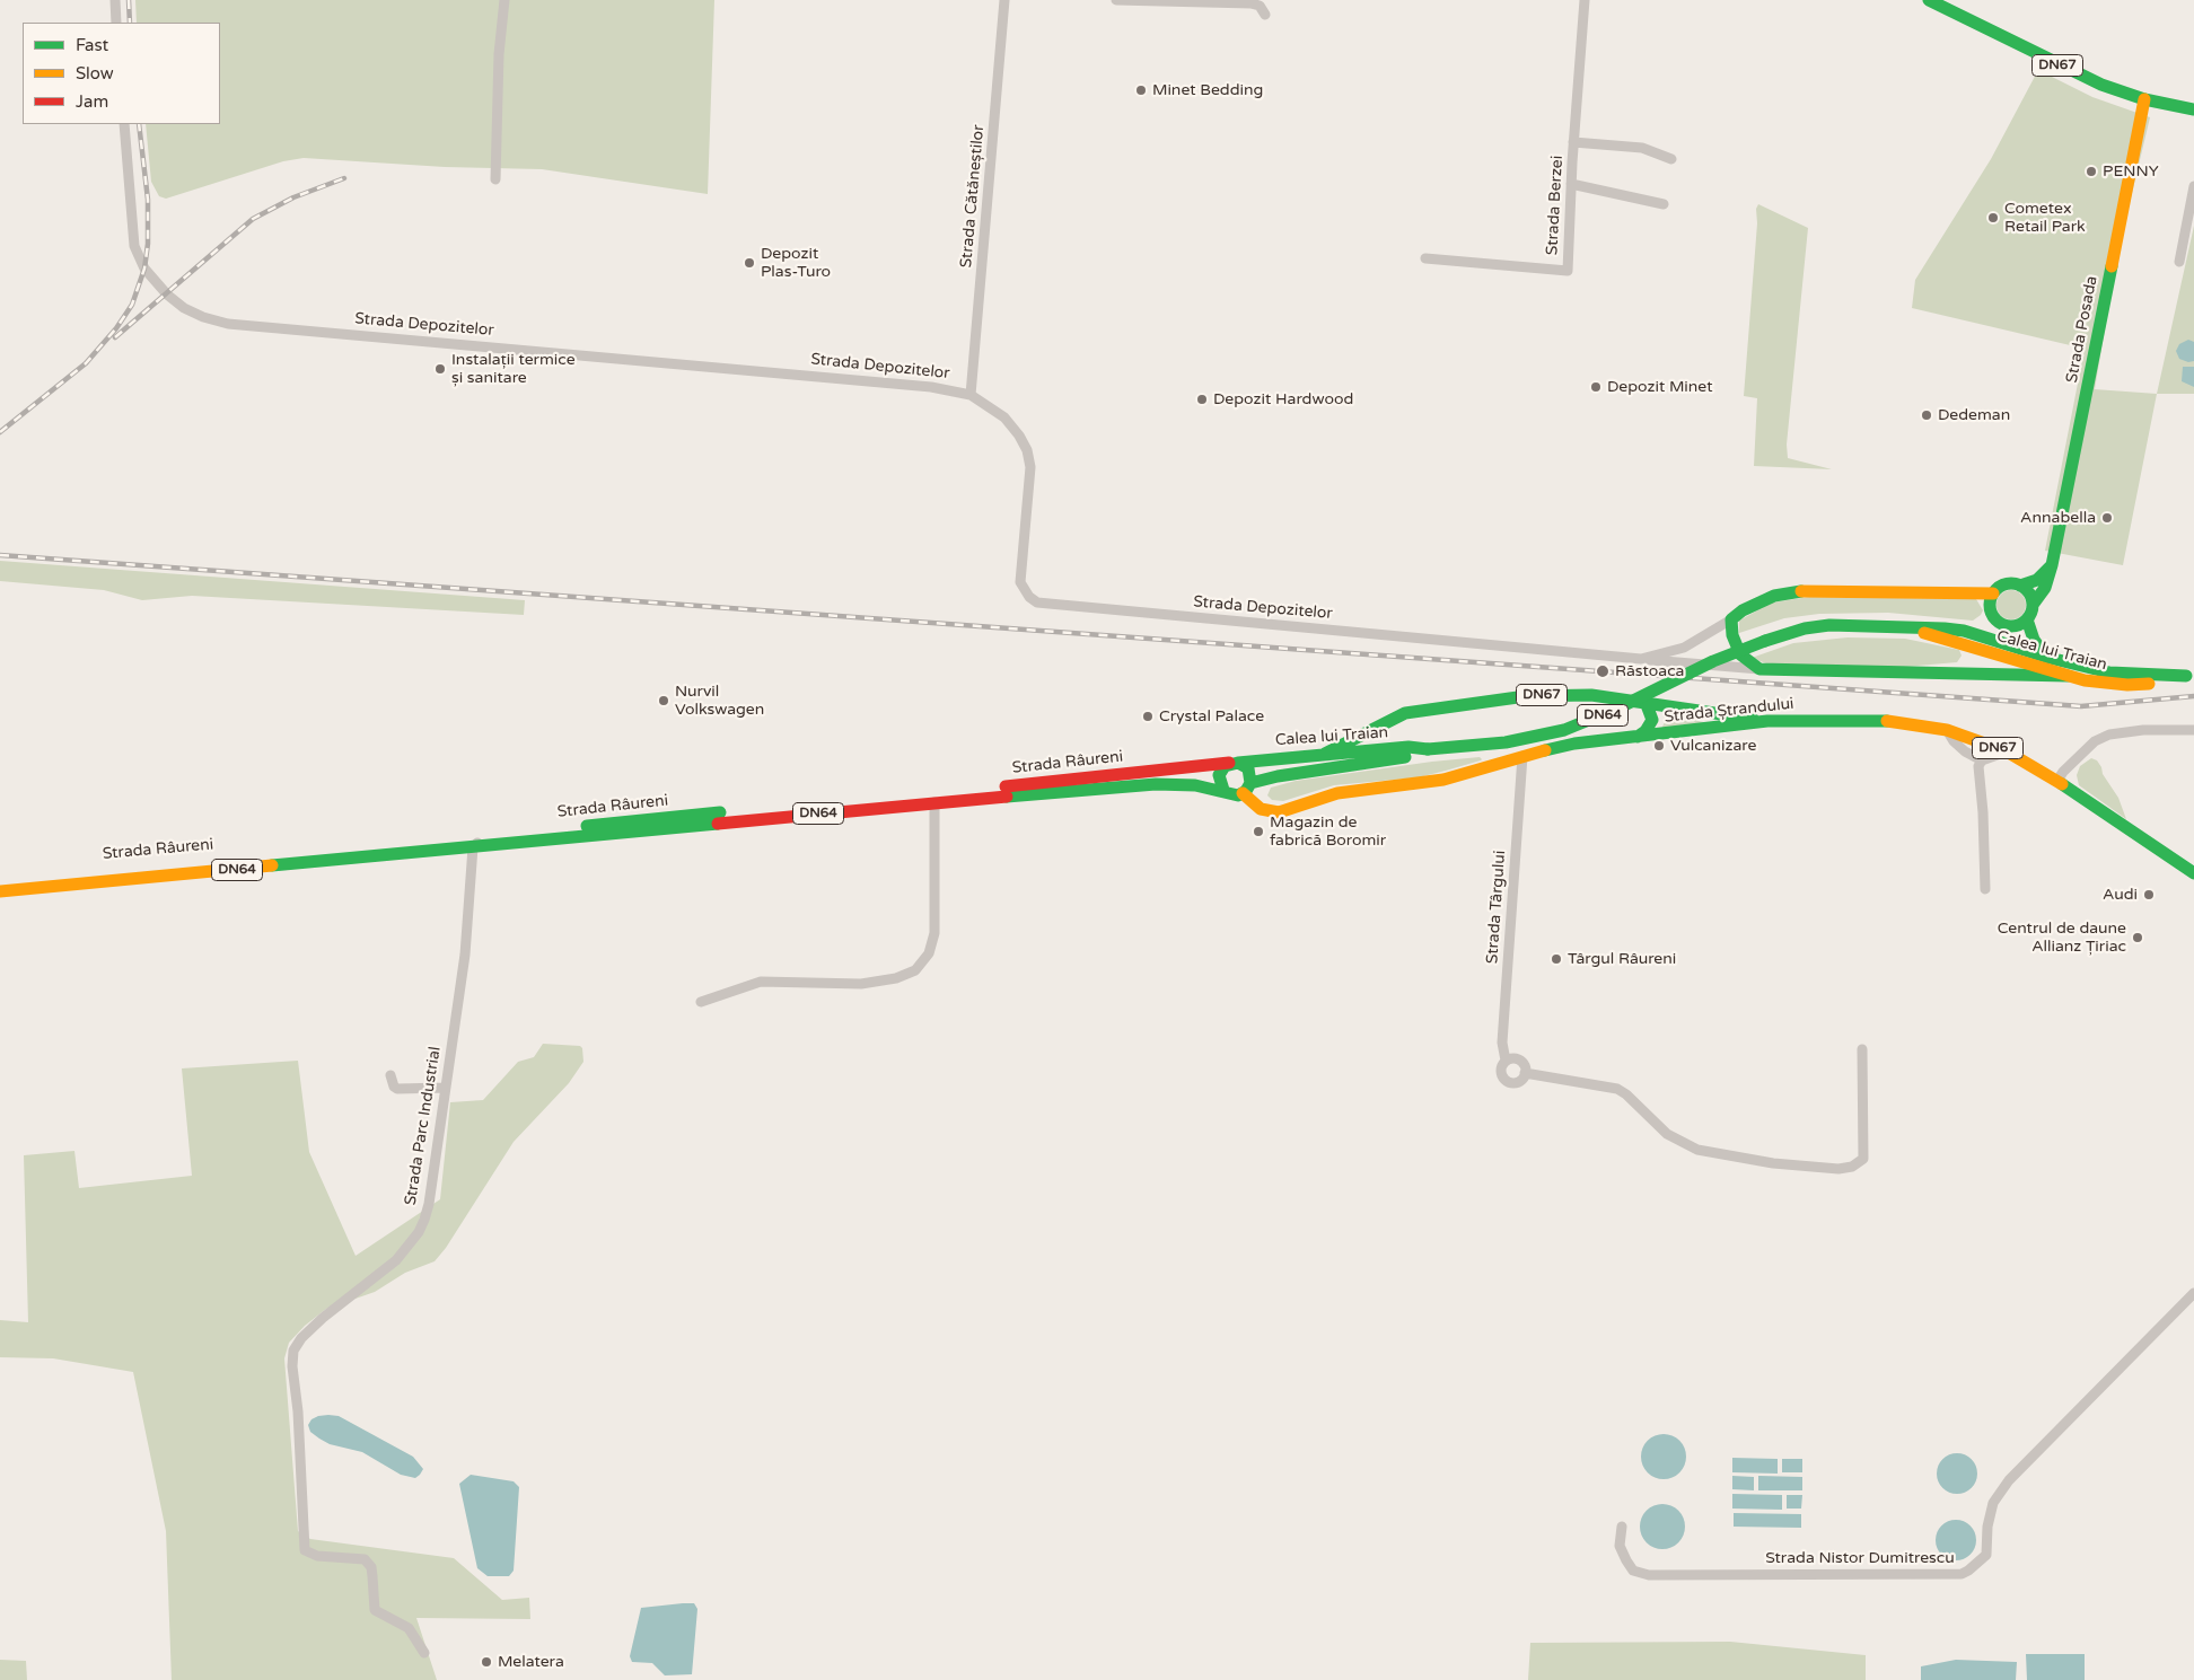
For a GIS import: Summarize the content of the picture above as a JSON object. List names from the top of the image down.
{
  "streets": {
    "main road": [
      "DN67",
      "Strada Posada",
      "Calea lui Traian",
      "Strada Ștrandului",
      "DN64",
      "Strada Râureni"
    ],
    "street": [
      "Strada Cătăneștilor",
      "Strada Berzei",
      "Strada Depozitelor",
      "Strada Târgului",
      "Strada Parc Industrial",
      "Strada Nistor Dumitrescu"
    ]
  },
  "crossings": [
    ["DN67", "Strada Posada"],
    ["DN67", "Calea lui Traian"],
    ["DN67", "Strada Ștrandului"],
    ["Strada Cătăneștilor", "Strada Depozitelor"],
    ["Calea lui Traian", "Strada Ștrandului"],
    ["Calea lui Traian", "DN64"],
    ["Calea lui Traian", "Strada Râureni"],
    ["Strada Ștrandului", "DN64"],
    ["Strada Ștrandului", "Strada Râureni"],
    ["Strada Ștrandului", "Strada Târgului"],
    ["DN64", "Strada Râureni"],
    ["Strada Râureni", "Strada Parc Industrial"]
  ],
  "places": [
    "Minet Bedding",
    "PENNY",
    "Cometex Retail Park",
    "Depozit Plas-Turo",
    "Instalații termice și sanitare",
    "Depozit Minet",
    "Depozit Hardwood",
    "Dedeman",
    "Annabella",
    "Răstoaca",
    "Nurvil Volkswagen",
    "Crystal Palace",
    "Vulcanizare",
    "Magazin de fabrică Boromir",
    "Audi",
    "Centrul de daune Allianz Țiriac",
    "Târgul Râureni",
    "Melatera"
  ],
  "legend": ["Fast", "Slow", "Jam"]
}
